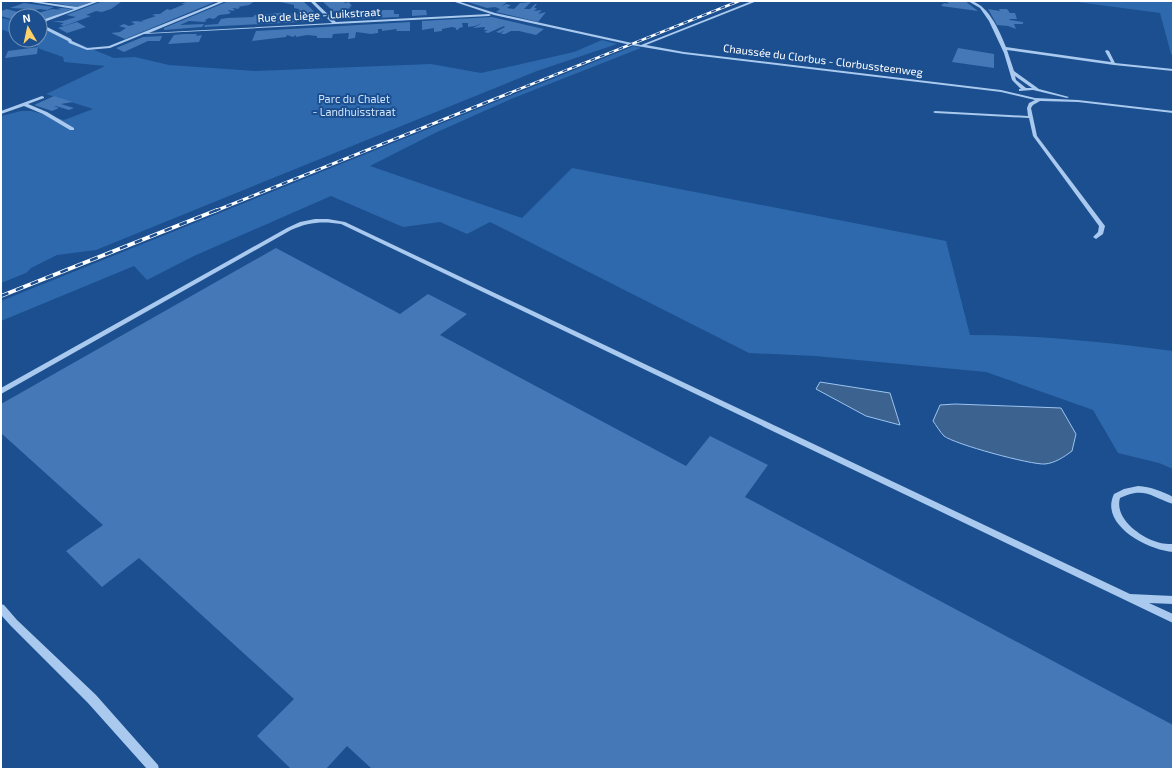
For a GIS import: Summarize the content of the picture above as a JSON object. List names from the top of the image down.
{
  "streets": {
    "street": ["Rue de Liège - Luikstraat", "Chaussée du Clorbus - Clorbussteenweg"]
  },
  "crossings": [
    ["Rue de Liège - Luikstraat", "Chaussée du Clorbus - Clorbussteenweg"]
  ],
  "parks": ["Parc du Chalet - Landhuisstraat"],
  "north": "top"
}
